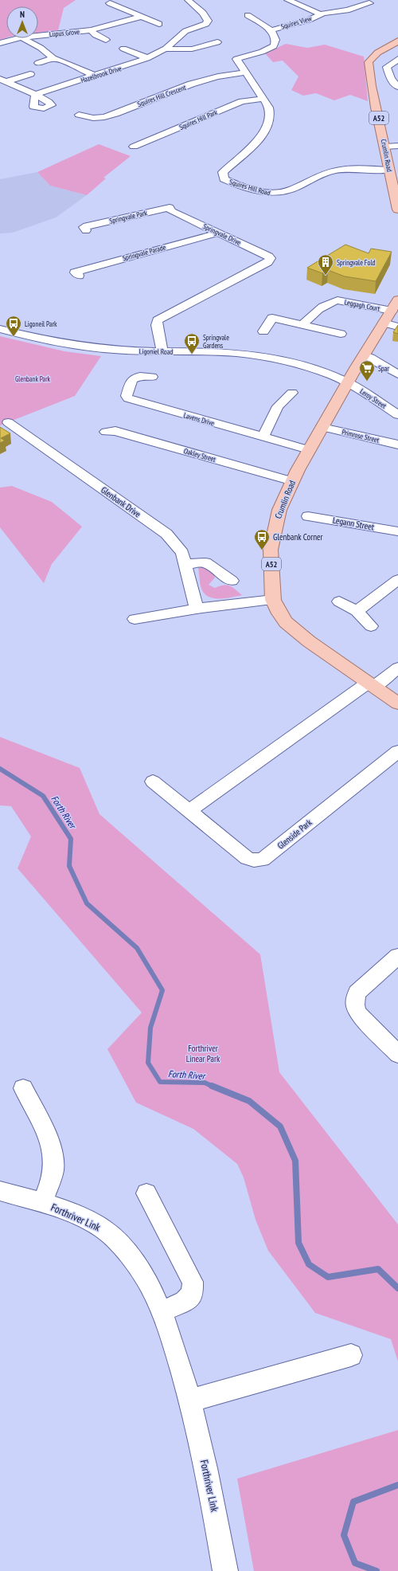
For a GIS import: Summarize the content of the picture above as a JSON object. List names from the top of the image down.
{
  "streets": {
    "main road": ["A52", "Crumlin Road"],
    "street": [
      "Squires View",
      "Lupus Grove",
      "Hazelbrook Drive",
      "Squires Hill Crescent",
      "Squires Hill Park",
      "Squires Hill Road",
      "Springvale Park",
      "Springvale Drive",
      "Springvale Parade",
      "Leggagh Court",
      "Ligoniel Road",
      "Leroy Street",
      "Lavens Drive",
      "Primrose Street",
      "Oakley Street",
      "Glenbank Drive",
      "Legann Street",
      "Glenside Park",
      "Forthriver Link"
    ]
  },
  "crossings": [
    ["Squires View", "Squires Hill Road"],
    ["Lupus Grove", "Hazelbrook Drive"],
    ["Squires Hill Crescent", "Squires Hill Road"],
    ["Squires Hill Park", "Squires Hill Road"],
    ["Crumlin Road", "Squires Hill Road"],
    ["Crumlin Road", "Leggagh Court"],
    ["Crumlin Road", "Ligoniel Road"],
    ["Crumlin Road", "Leroy Street"],
    ["Crumlin Road", "Lavens Drive"],
    ["Crumlin Road", "Primrose Street"],
    ["Crumlin Road", "Oakley Street"],
    ["Springvale Park", "Springvale Drive"],
    ["Springvale Drive", "Springvale Parade"],
    ["Springvale Drive", "Ligoniel Road"],
    ["Ligoniel Road", "Leroy Street"]
  ],
  "water": ["Forth River"],
  "parks": ["Glenbank Park", "Forthriver Linear Park"],
  "places": {
    "building": ["Springvale Fold"],
    "bus stop": ["Ligoneil Park", "Springvale Gardens", "Glenbank Corner"],
    "supermarket": ["Spar"]
  },
  "north": "top"
}
